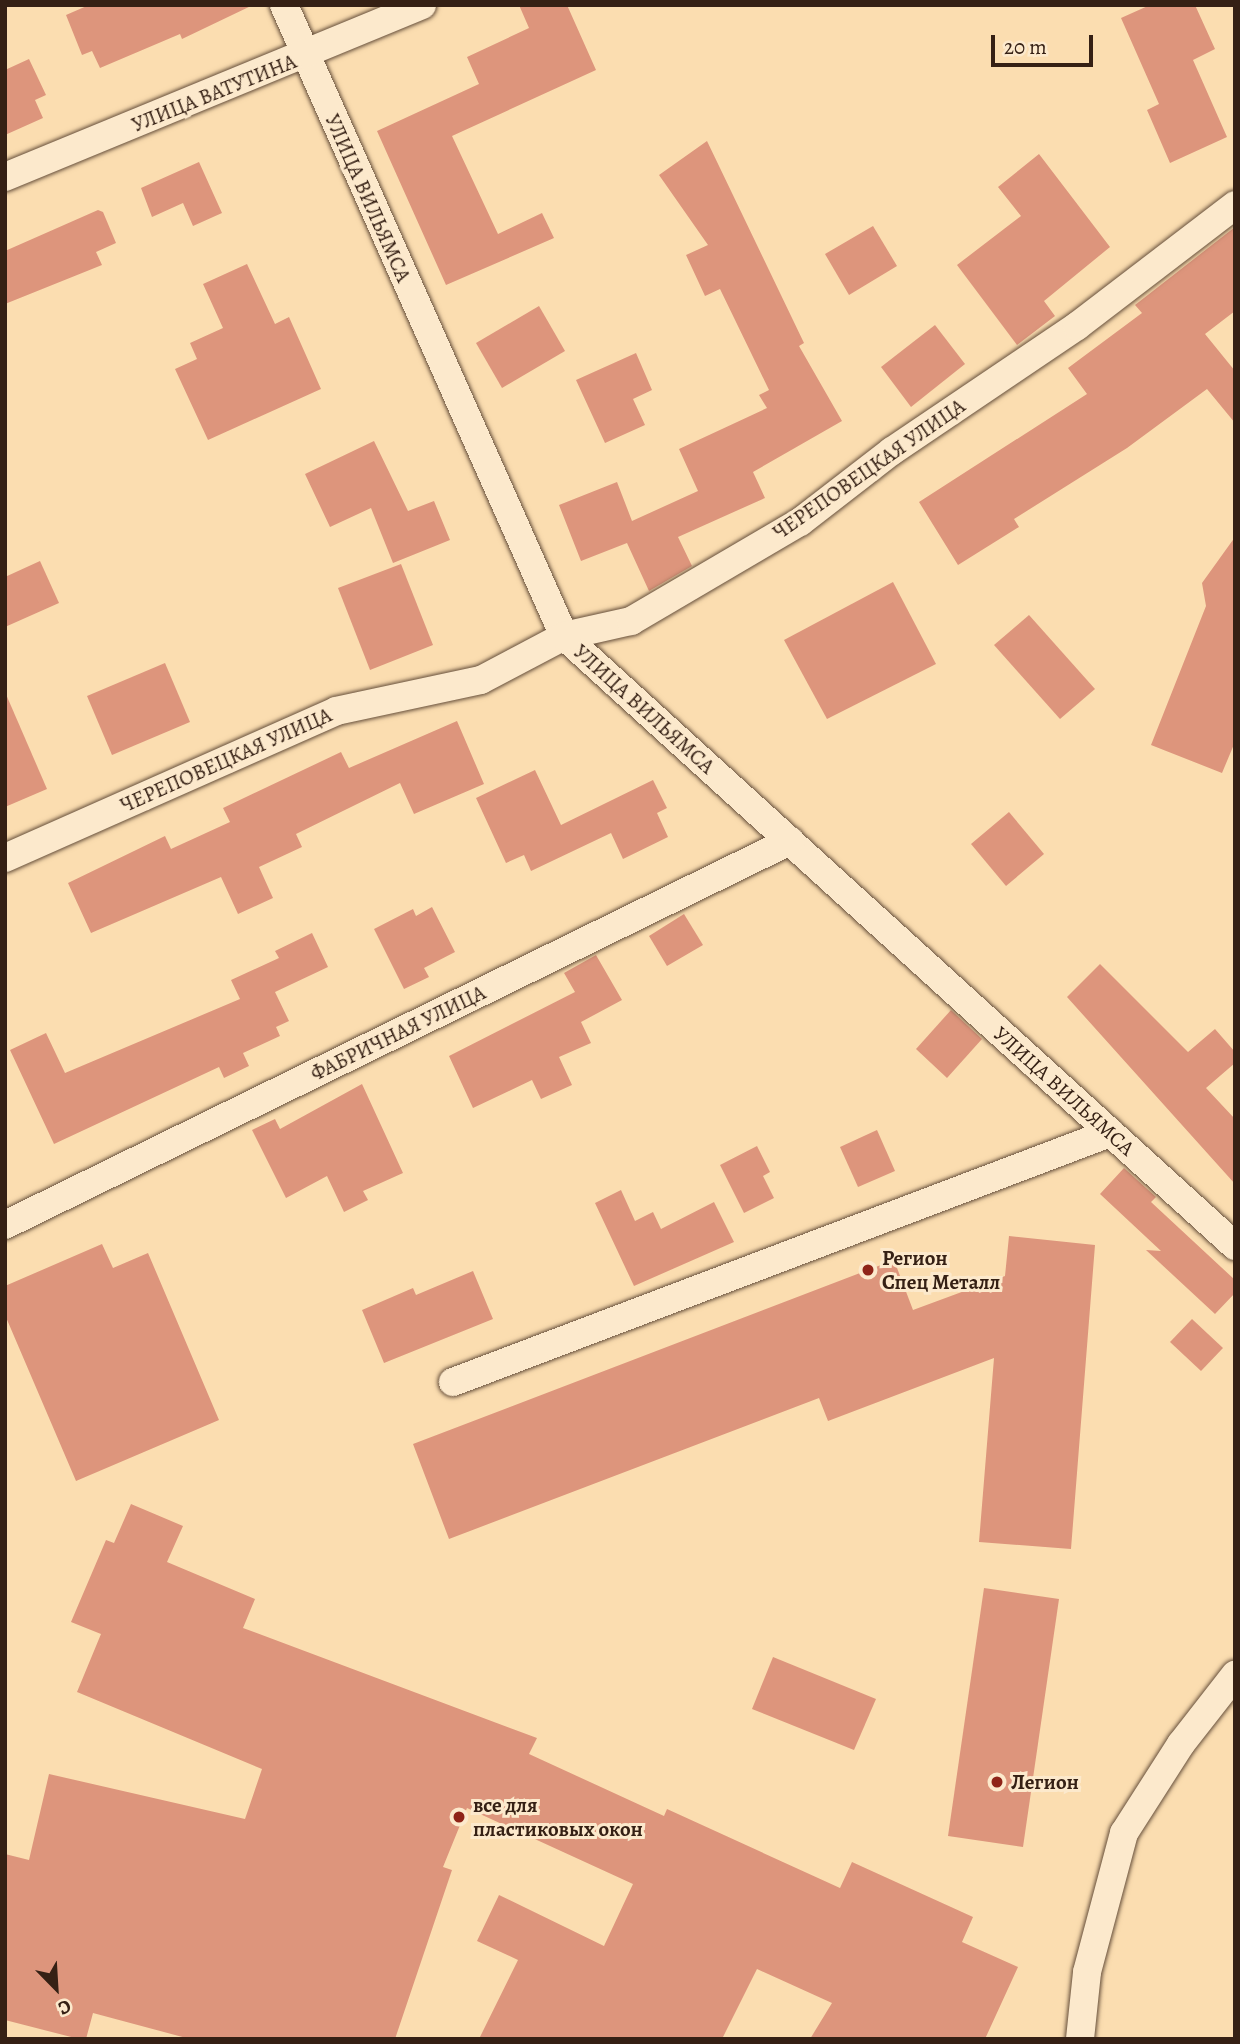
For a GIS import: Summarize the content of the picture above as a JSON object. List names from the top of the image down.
{
  "streets": {
    "street": [
      "УЛИЦА ВАТУТИНА",
      "УЛИЦА ВИЛЬЯМСА",
      "ЧЕРЕПОВЕЦКАЯ УЛИЦА",
      "ФАБРИЧНАЯ УЛИЦА"
    ]
  },
  "crossings": [
    ["УЛИЦА ВАТУТИНА", "УЛИЦА ВИЛЬЯМСА"],
    ["УЛИЦА ВИЛЬЯМСА", "ЧЕРЕПОВЕЦКАЯ УЛИЦА"],
    ["УЛИЦА ВИЛЬЯМСА", "ФАБРИЧНАЯ УЛИЦА"]
  ],
  "places": ["Регион Спец Металл", "Легион", "все для пластиковых окон"],
  "scale_bar": "20 m",
  "north": "bottom right"
}
